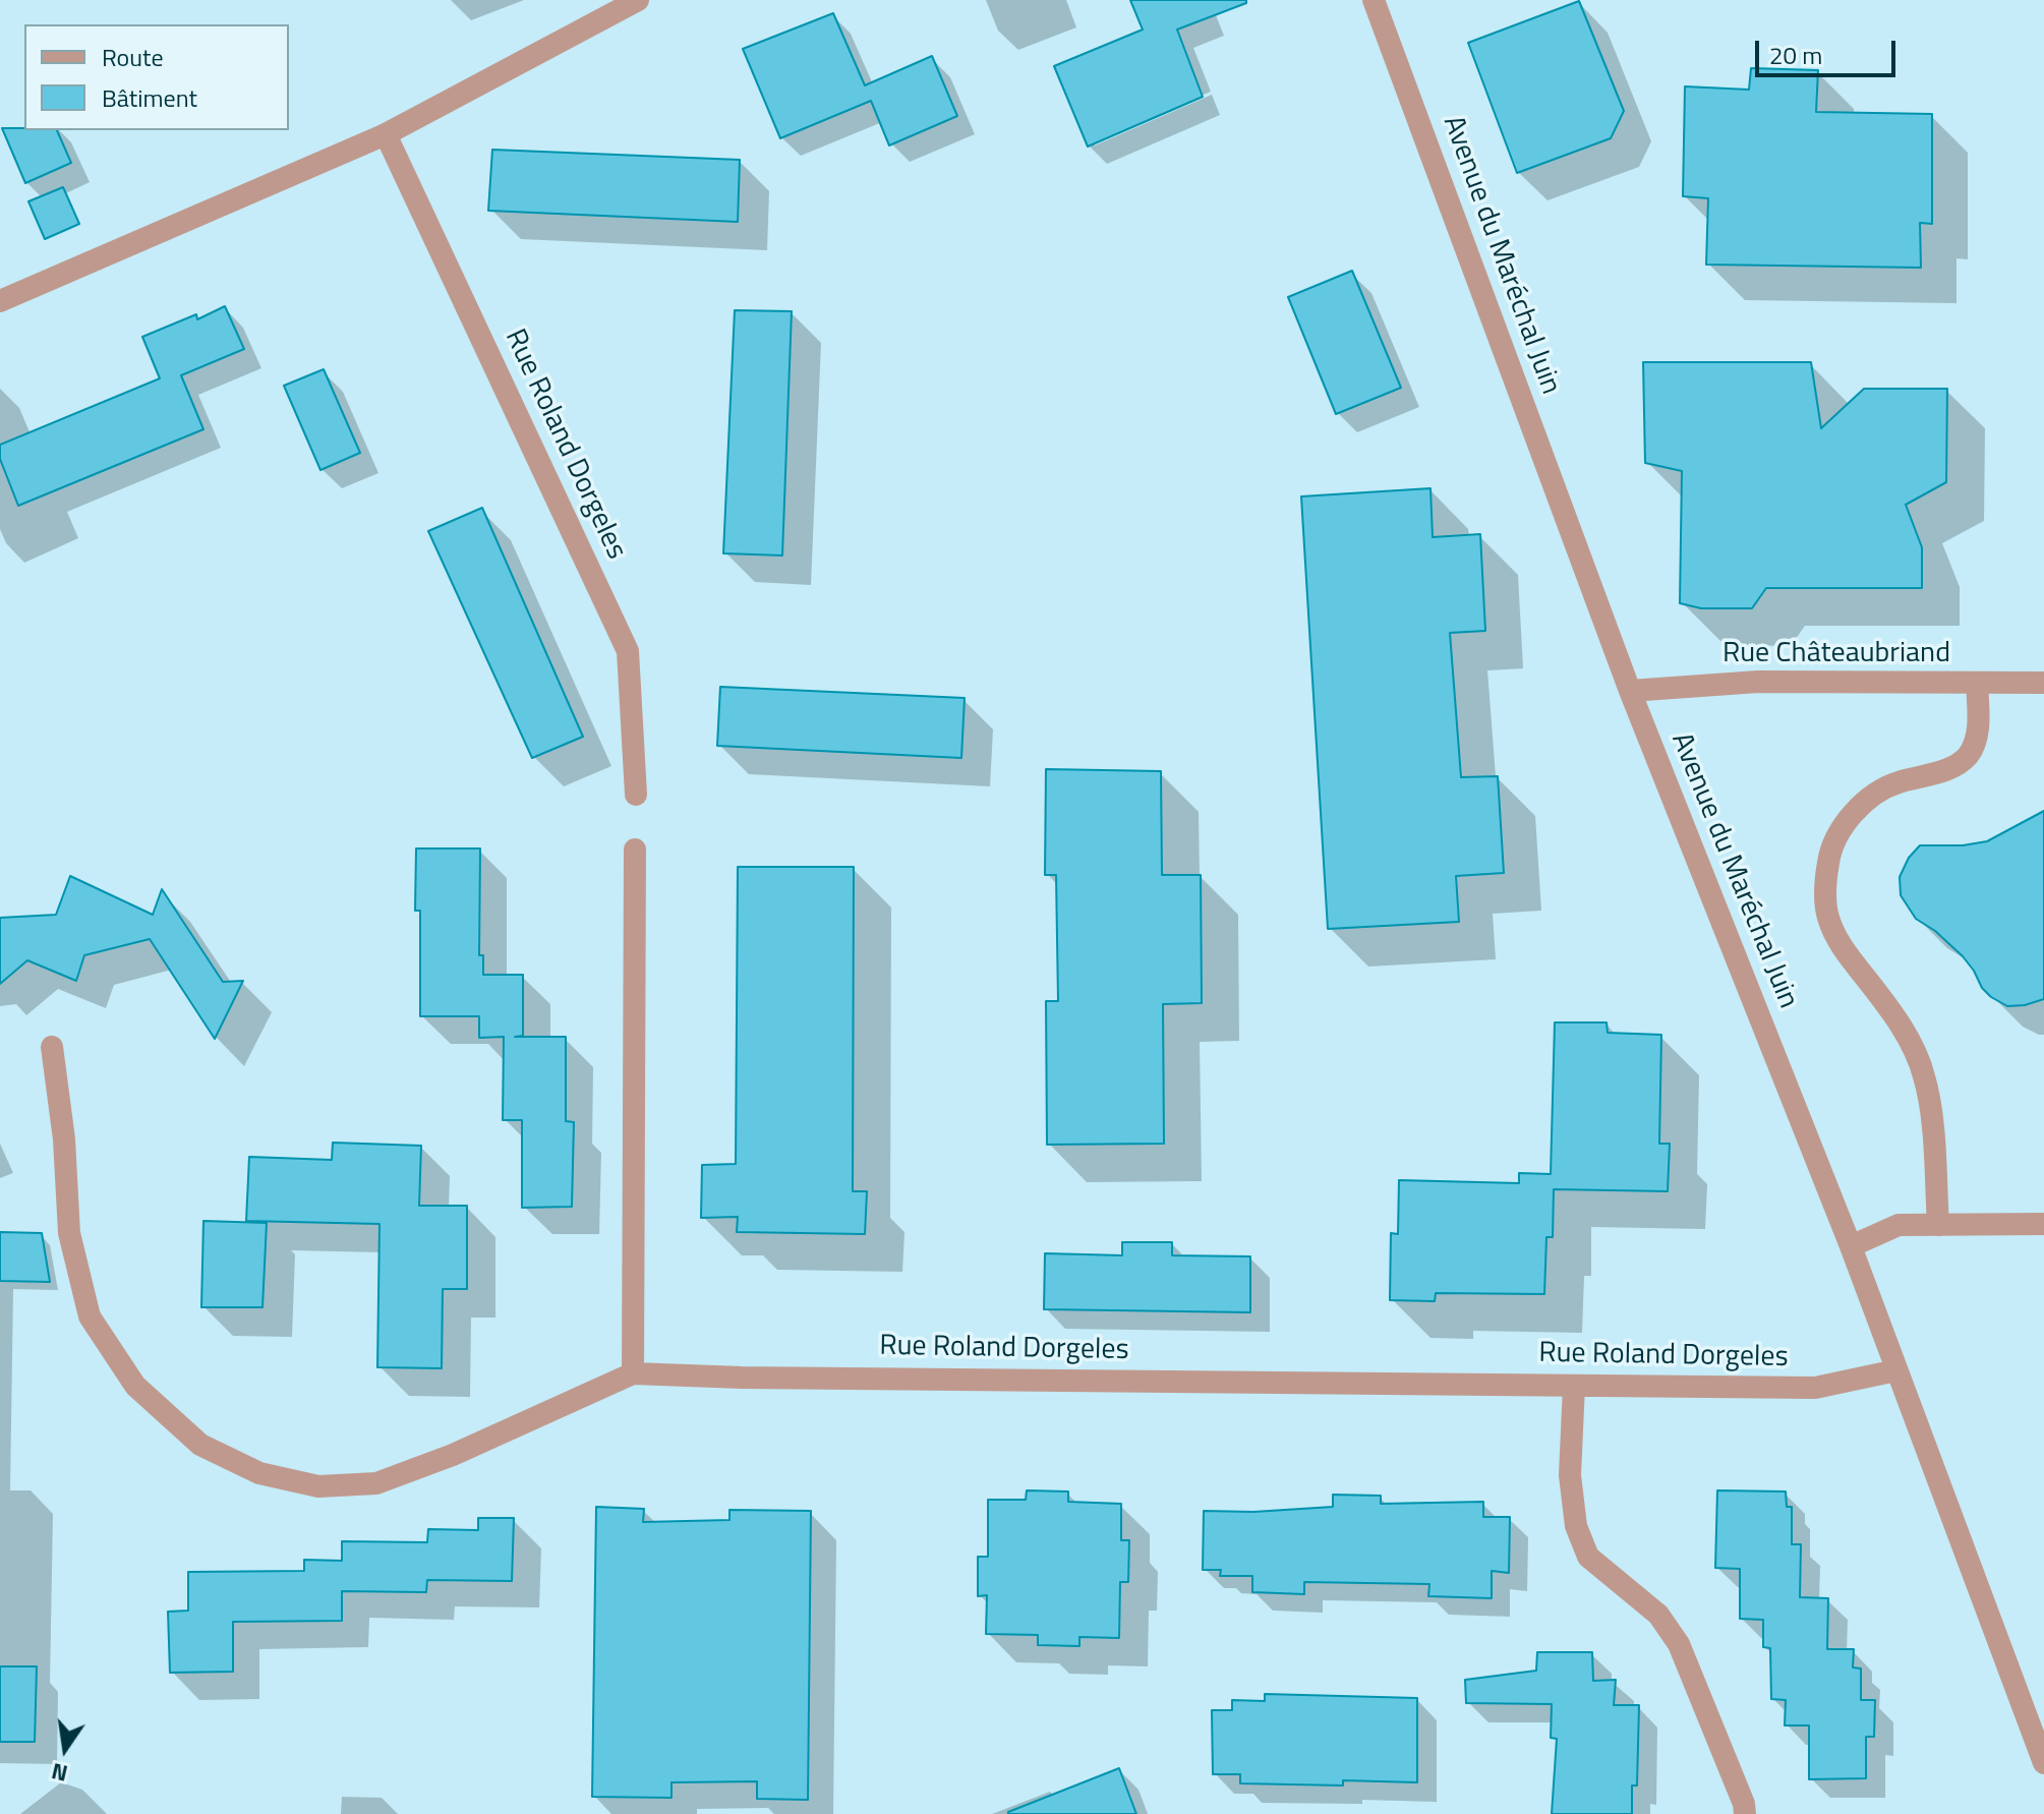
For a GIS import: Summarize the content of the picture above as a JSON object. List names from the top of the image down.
{
  "streets": {
    "street": ["Avenue du Maréchal Juin", "Rue Roland Dorgeles", "Rue Châteaubriand"]
  },
  "crossings": [
    ["Avenue du Maréchal Juin", "Rue Roland Dorgeles"],
    ["Avenue du Maréchal Juin", "Rue Châteaubriand"]
  ],
  "legend": ["Route", "Bâtiment"],
  "scale_bar": "20 m",
  "north": "bottom"
}
